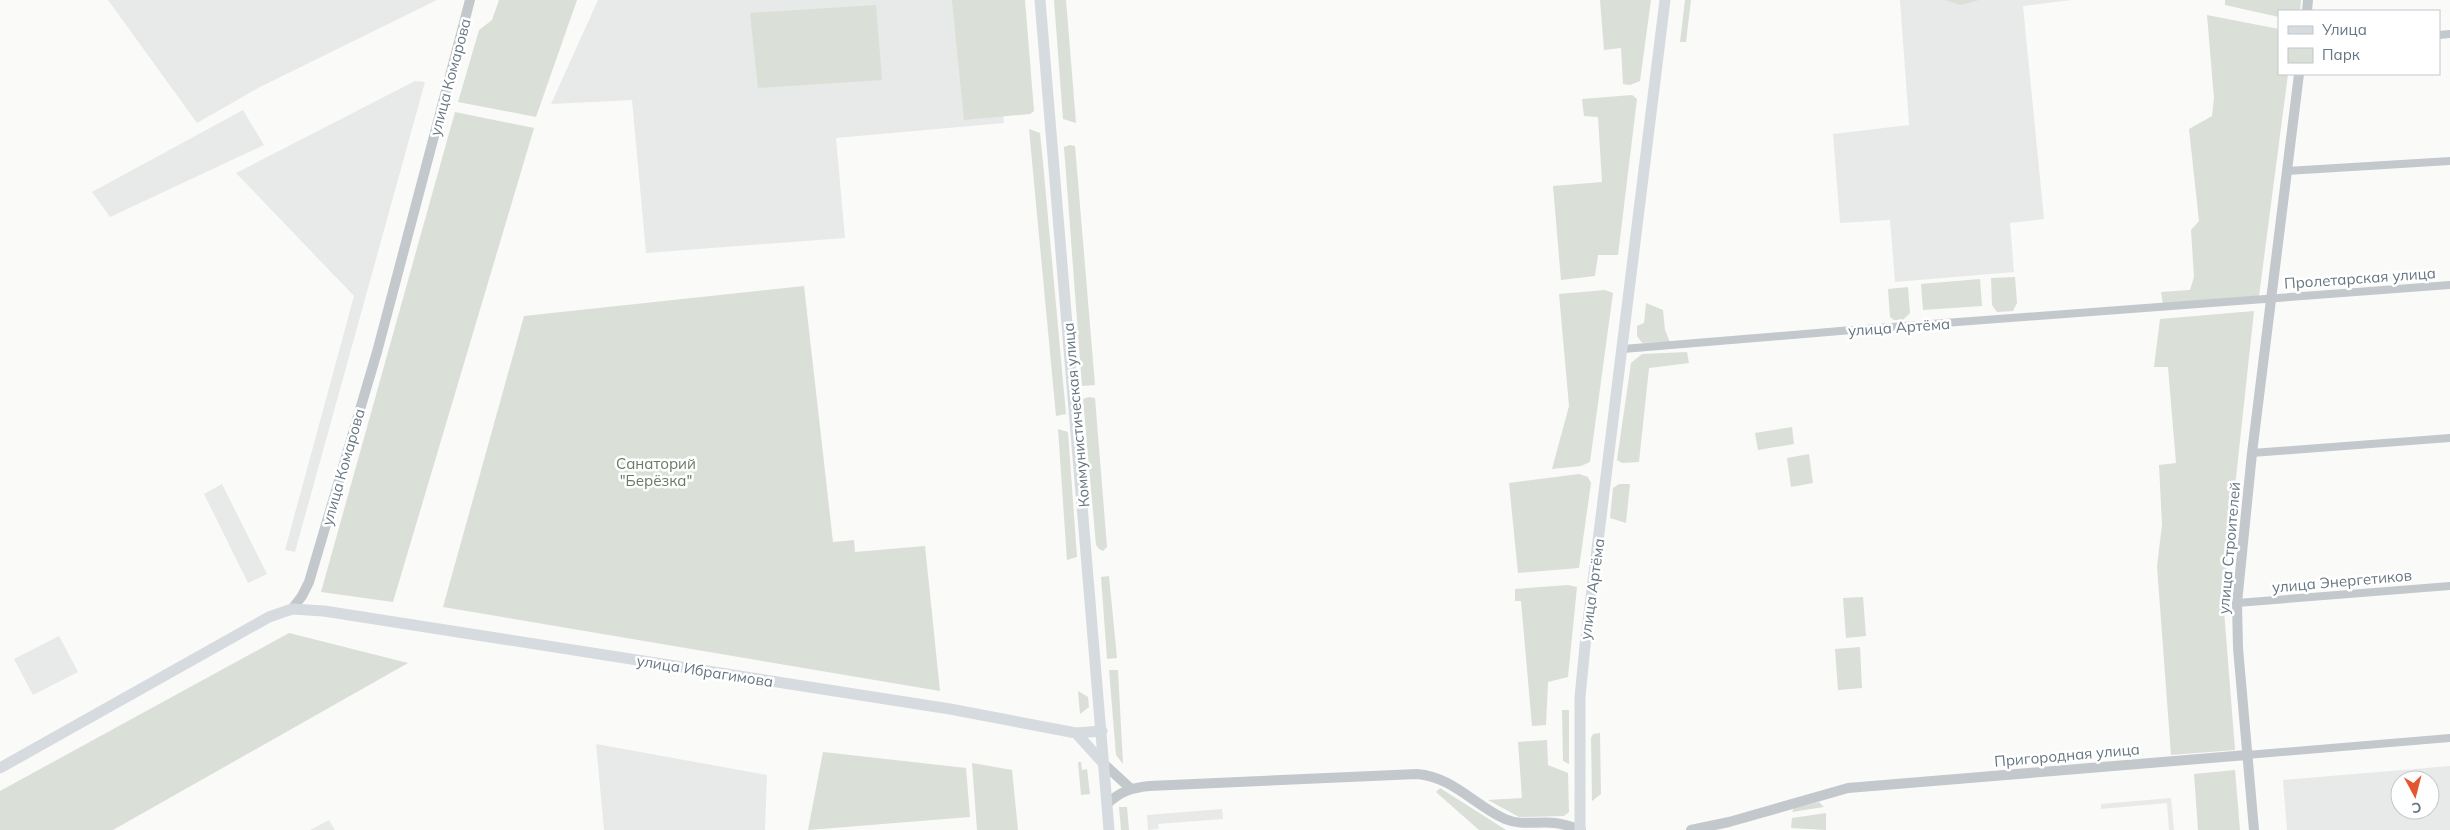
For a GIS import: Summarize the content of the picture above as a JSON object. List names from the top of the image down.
{
  "streets": {
    "main road": ["улица Артёма", "Коммунистическая улица", "улица Ибрагимова"],
    "street": [
      "улица Комарова",
      "Пролетарская улица",
      "улица Строителей",
      "улица Энергетиков",
      "Пригородная улица"
    ]
  },
  "crossings": [
    ["улица Комарова", "улица Ибрагимова"],
    ["Пролетарская улица", "улица Артёма"],
    ["Пролетарская улица", "улица Строителей"],
    ["улица Артёма", "улица Строителей"],
    ["Коммунистическая улица", "улица Ибрагимова"],
    ["улица Строителей", "улица Энергетиков"],
    ["улица Строителей", "Пригородная улица"]
  ],
  "parks": ["Санаторий \"Берёзка\""],
  "legend": ["Улица", "Парк"],
  "north": "bottom"
}
